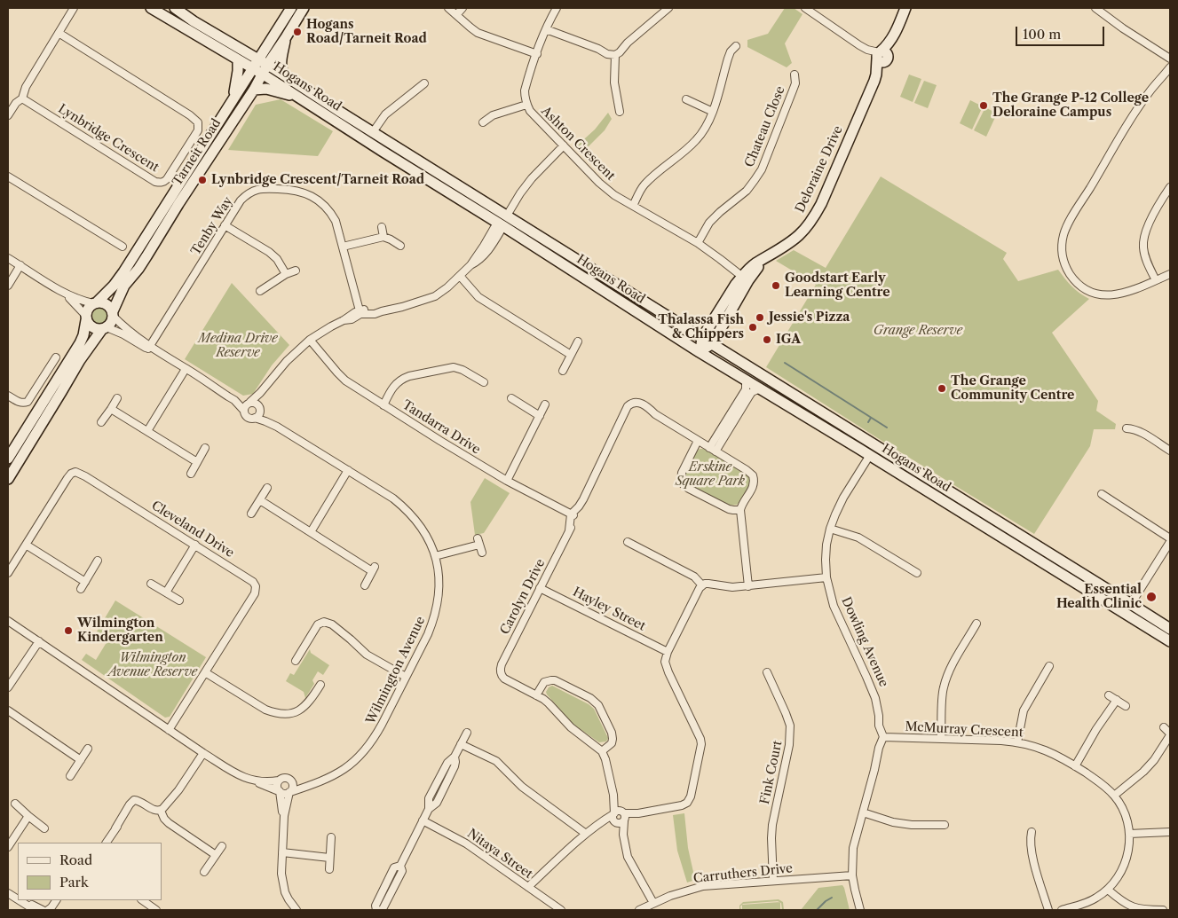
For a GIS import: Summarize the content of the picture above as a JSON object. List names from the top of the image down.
{
  "streets": {
    "street": [
      "Hogans Road",
      "Chateau Close",
      "Lynbridge Crescent",
      "Ashton Crescent",
      "Tarneit Road",
      "Deloraine Drive",
      "Tenby Way",
      "Tandarra Drive",
      "Cleveland Drive",
      "Carolyn Drive",
      "Hayley Street",
      "Dowling Avenue",
      "Wilmington Avenue",
      "McMurray Crescent",
      "Fink Court",
      "Nitaya Street",
      "Carruthers Drive"
    ]
  },
  "crossings": [
    ["Hogans Road", "Tarneit Road"],
    ["Hogans Road", "Deloraine Drive"],
    ["Hogans Road", "Dowling Avenue"],
    ["Chateau Close", "Ashton Crescent"],
    ["Ashton Crescent", "Deloraine Drive"],
    ["Tandarra Drive", "Carolyn Drive"],
    ["Carolyn Drive", "Hayley Street"],
    ["Dowling Avenue", "McMurray Crescent"],
    ["Dowling Avenue", "Carruthers Drive"],
    ["Fink Court", "Carruthers Drive"]
  ],
  "parks": [
    "Grange Reserve",
    "Medina Drive Reserve",
    "Erskine Square Park",
    "Wilmington Avenue Reserve"
  ],
  "places": [
    "Hogans Road/Tarneit Road",
    "The Grange P-12 College Deloraine Campus",
    "Lynbridge Crescent/Tarneit Road",
    "Goodstart Early Learning Centre",
    "Jessie's Pizza",
    "Thalassa Fish & Chippers",
    "IGA",
    "The Grange Community Centre",
    "Essential Health Clinic",
    "Wilmington Kindergarten"
  ],
  "legend": ["Road", "Park"],
  "scale_bar": "100 m"
}
